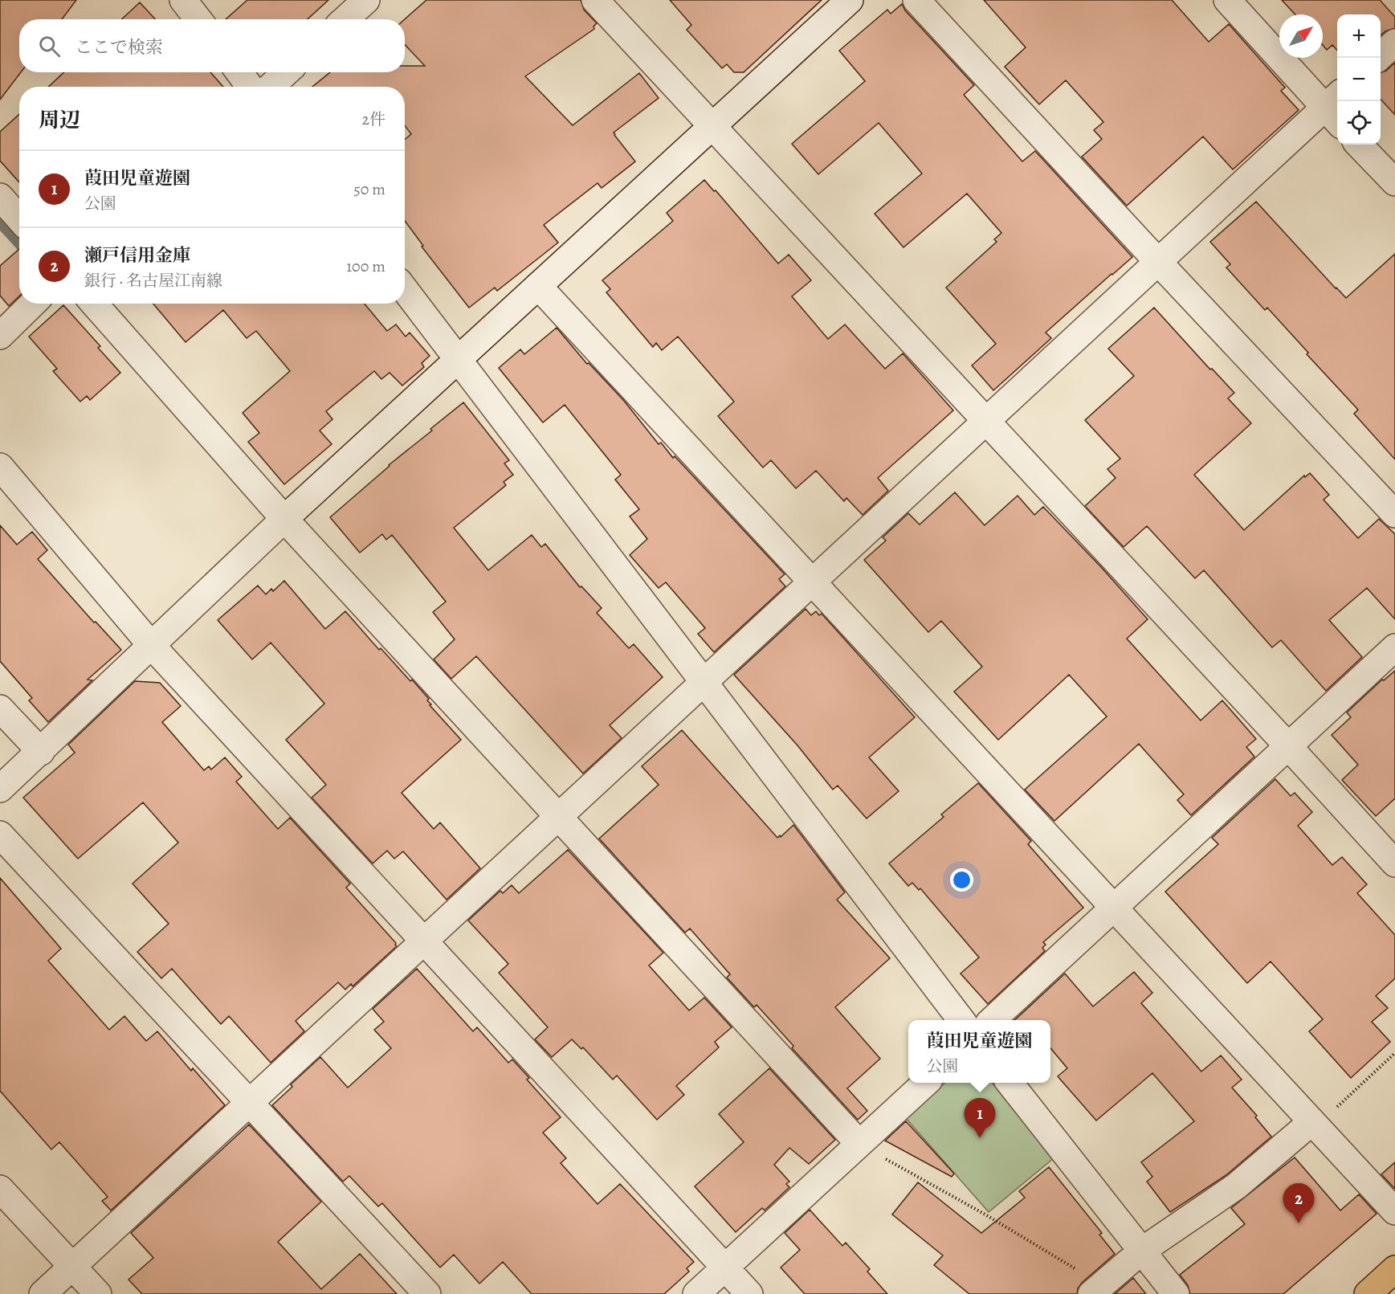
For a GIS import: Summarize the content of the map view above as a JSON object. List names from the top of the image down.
{
  "north": "top right",
  "page": {
    "map_buttons": ["+", "−"],
    "search": "ここで検索",
    "heading": ["周辺", "2件"],
    "list": [
      {
        "mark": "1",
        "name": "葭田児童遊園",
        "note": "公園",
        "value": "50 m"
      },
      {
        "mark": "2",
        "name": "瀬戸信用金庫",
        "note": "銀行 · 名古屋江南線",
        "value": "100 m"
      }
    ],
    "popup": ["葭田児童遊園", "公園"],
    "pins": ["1", "2"]
  }
}
